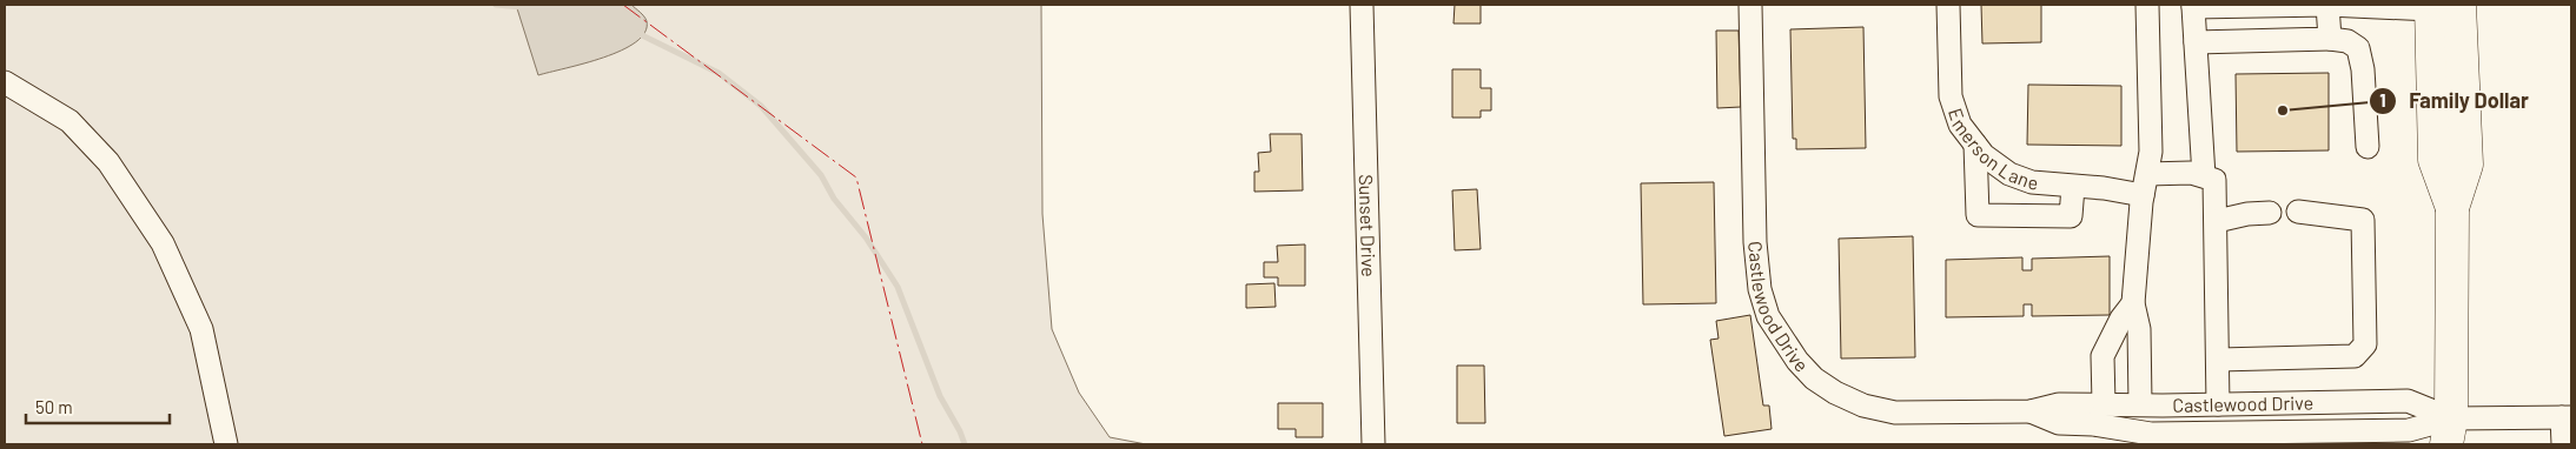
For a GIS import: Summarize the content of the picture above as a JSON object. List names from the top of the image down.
{
  "streets": {
    "street": ["Emerson Lane", "Sunset Drive", "Castlewood Drive"]
  },
  "places": ["Family Dollar"],
  "scale_bar": "50 m"
}
